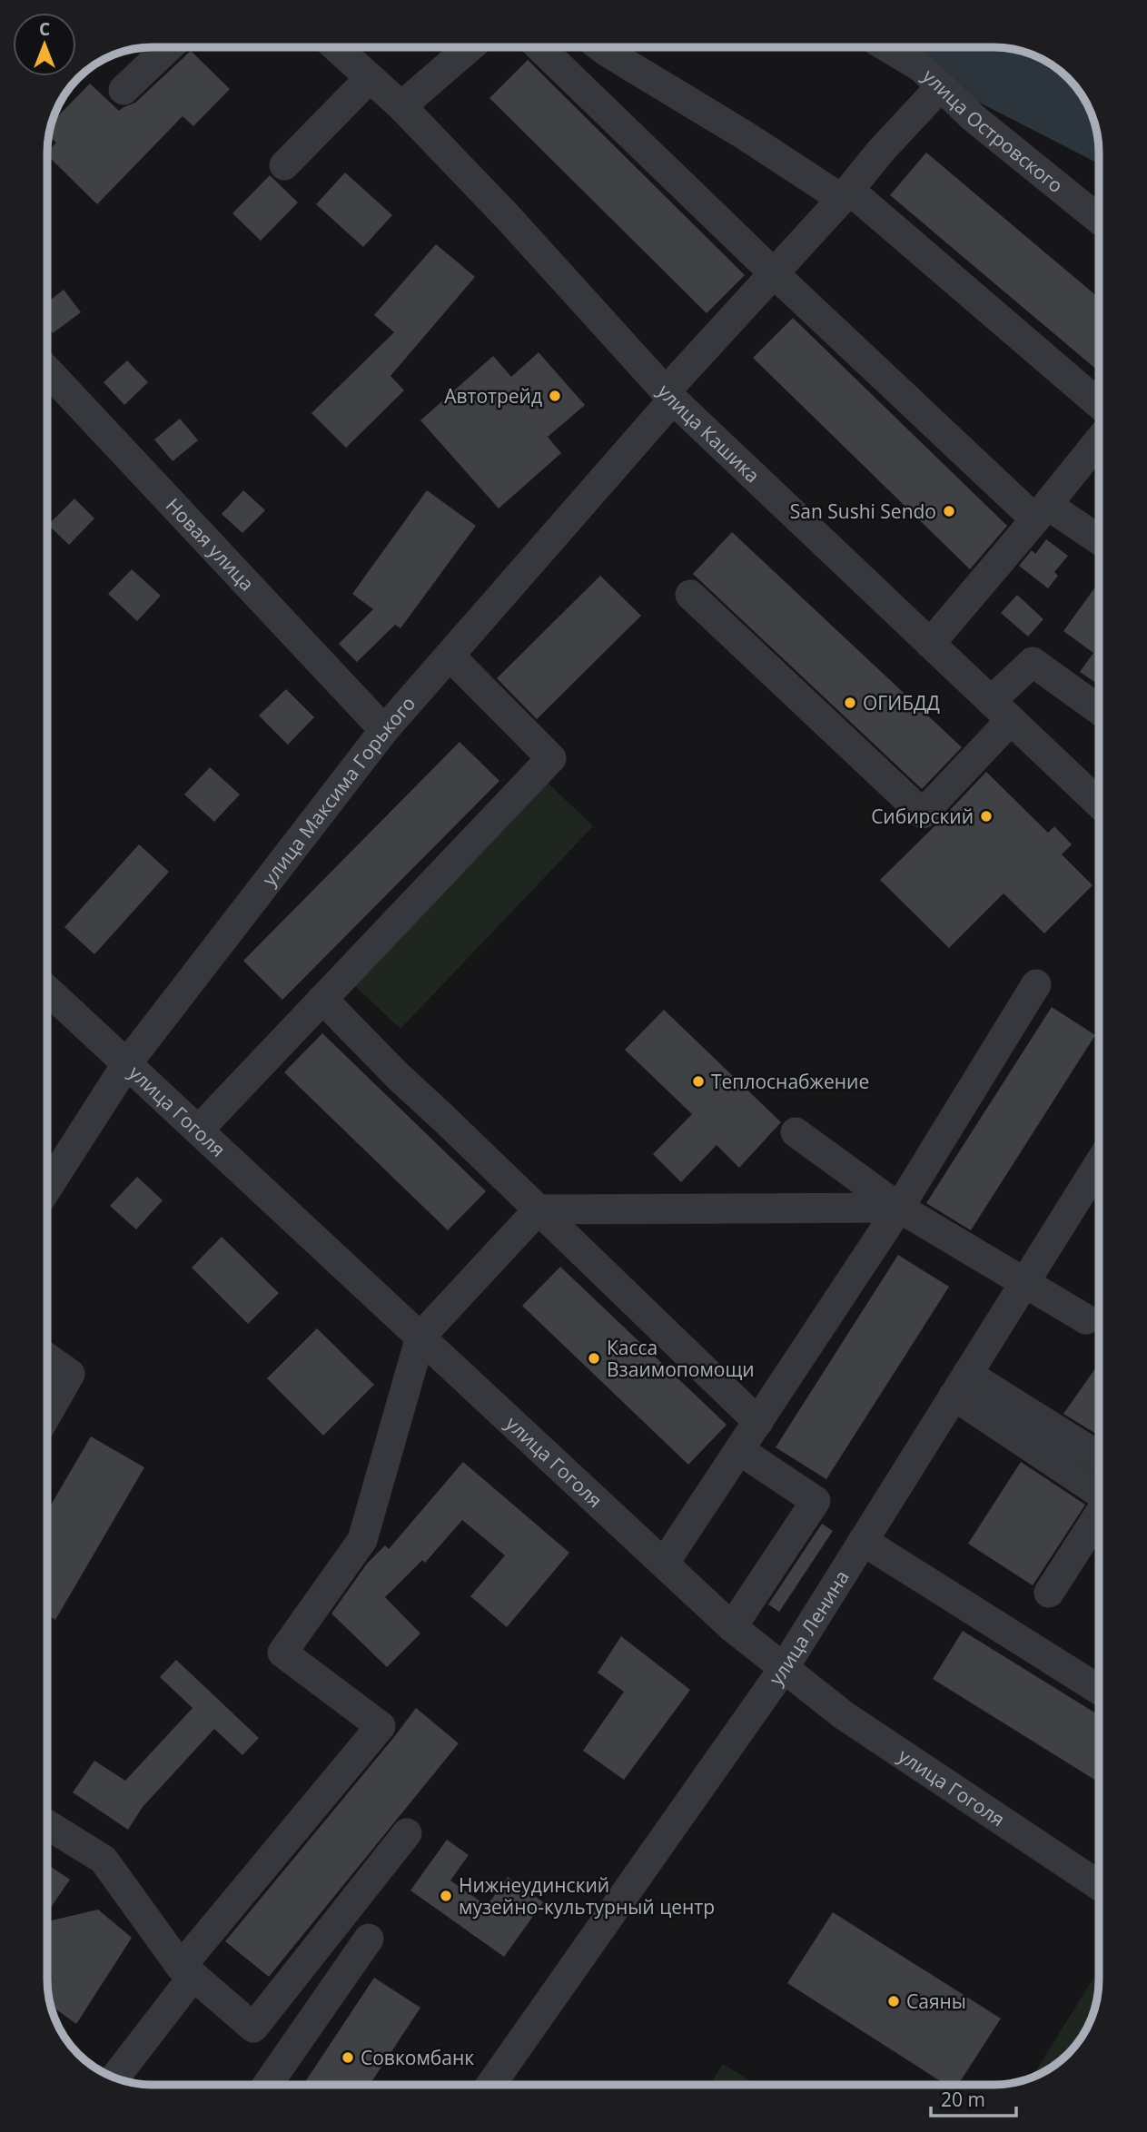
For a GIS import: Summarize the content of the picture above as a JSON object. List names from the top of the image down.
{
  "streets": {
    "street": [
      "улица Островского",
      "улица Кашика",
      "Новая улица",
      "улица Максима Горького",
      "улица Гоголя",
      "улица Ленина"
    ]
  },
  "crossings": [
    ["улица Островского", "улица Максима Горького"],
    ["улица Кашика", "улица Максима Горького"],
    ["Новая улица", "улица Максима Горького"],
    ["улица Максима Горького", "улица Гоголя"],
    ["улица Гоголя", "улица Ленина"]
  ],
  "places": [
    "Автотрейд",
    "San Sushi Sendo",
    "ОГИБДД",
    "Сибирский",
    "Теплоснабжение",
    "Касса Взаимопомощи",
    "Нижнеудинский музейно-культурный центр",
    "Саяны",
    "Совкомбанк"
  ],
  "scale_bar": "20 m",
  "north": "top"
}
